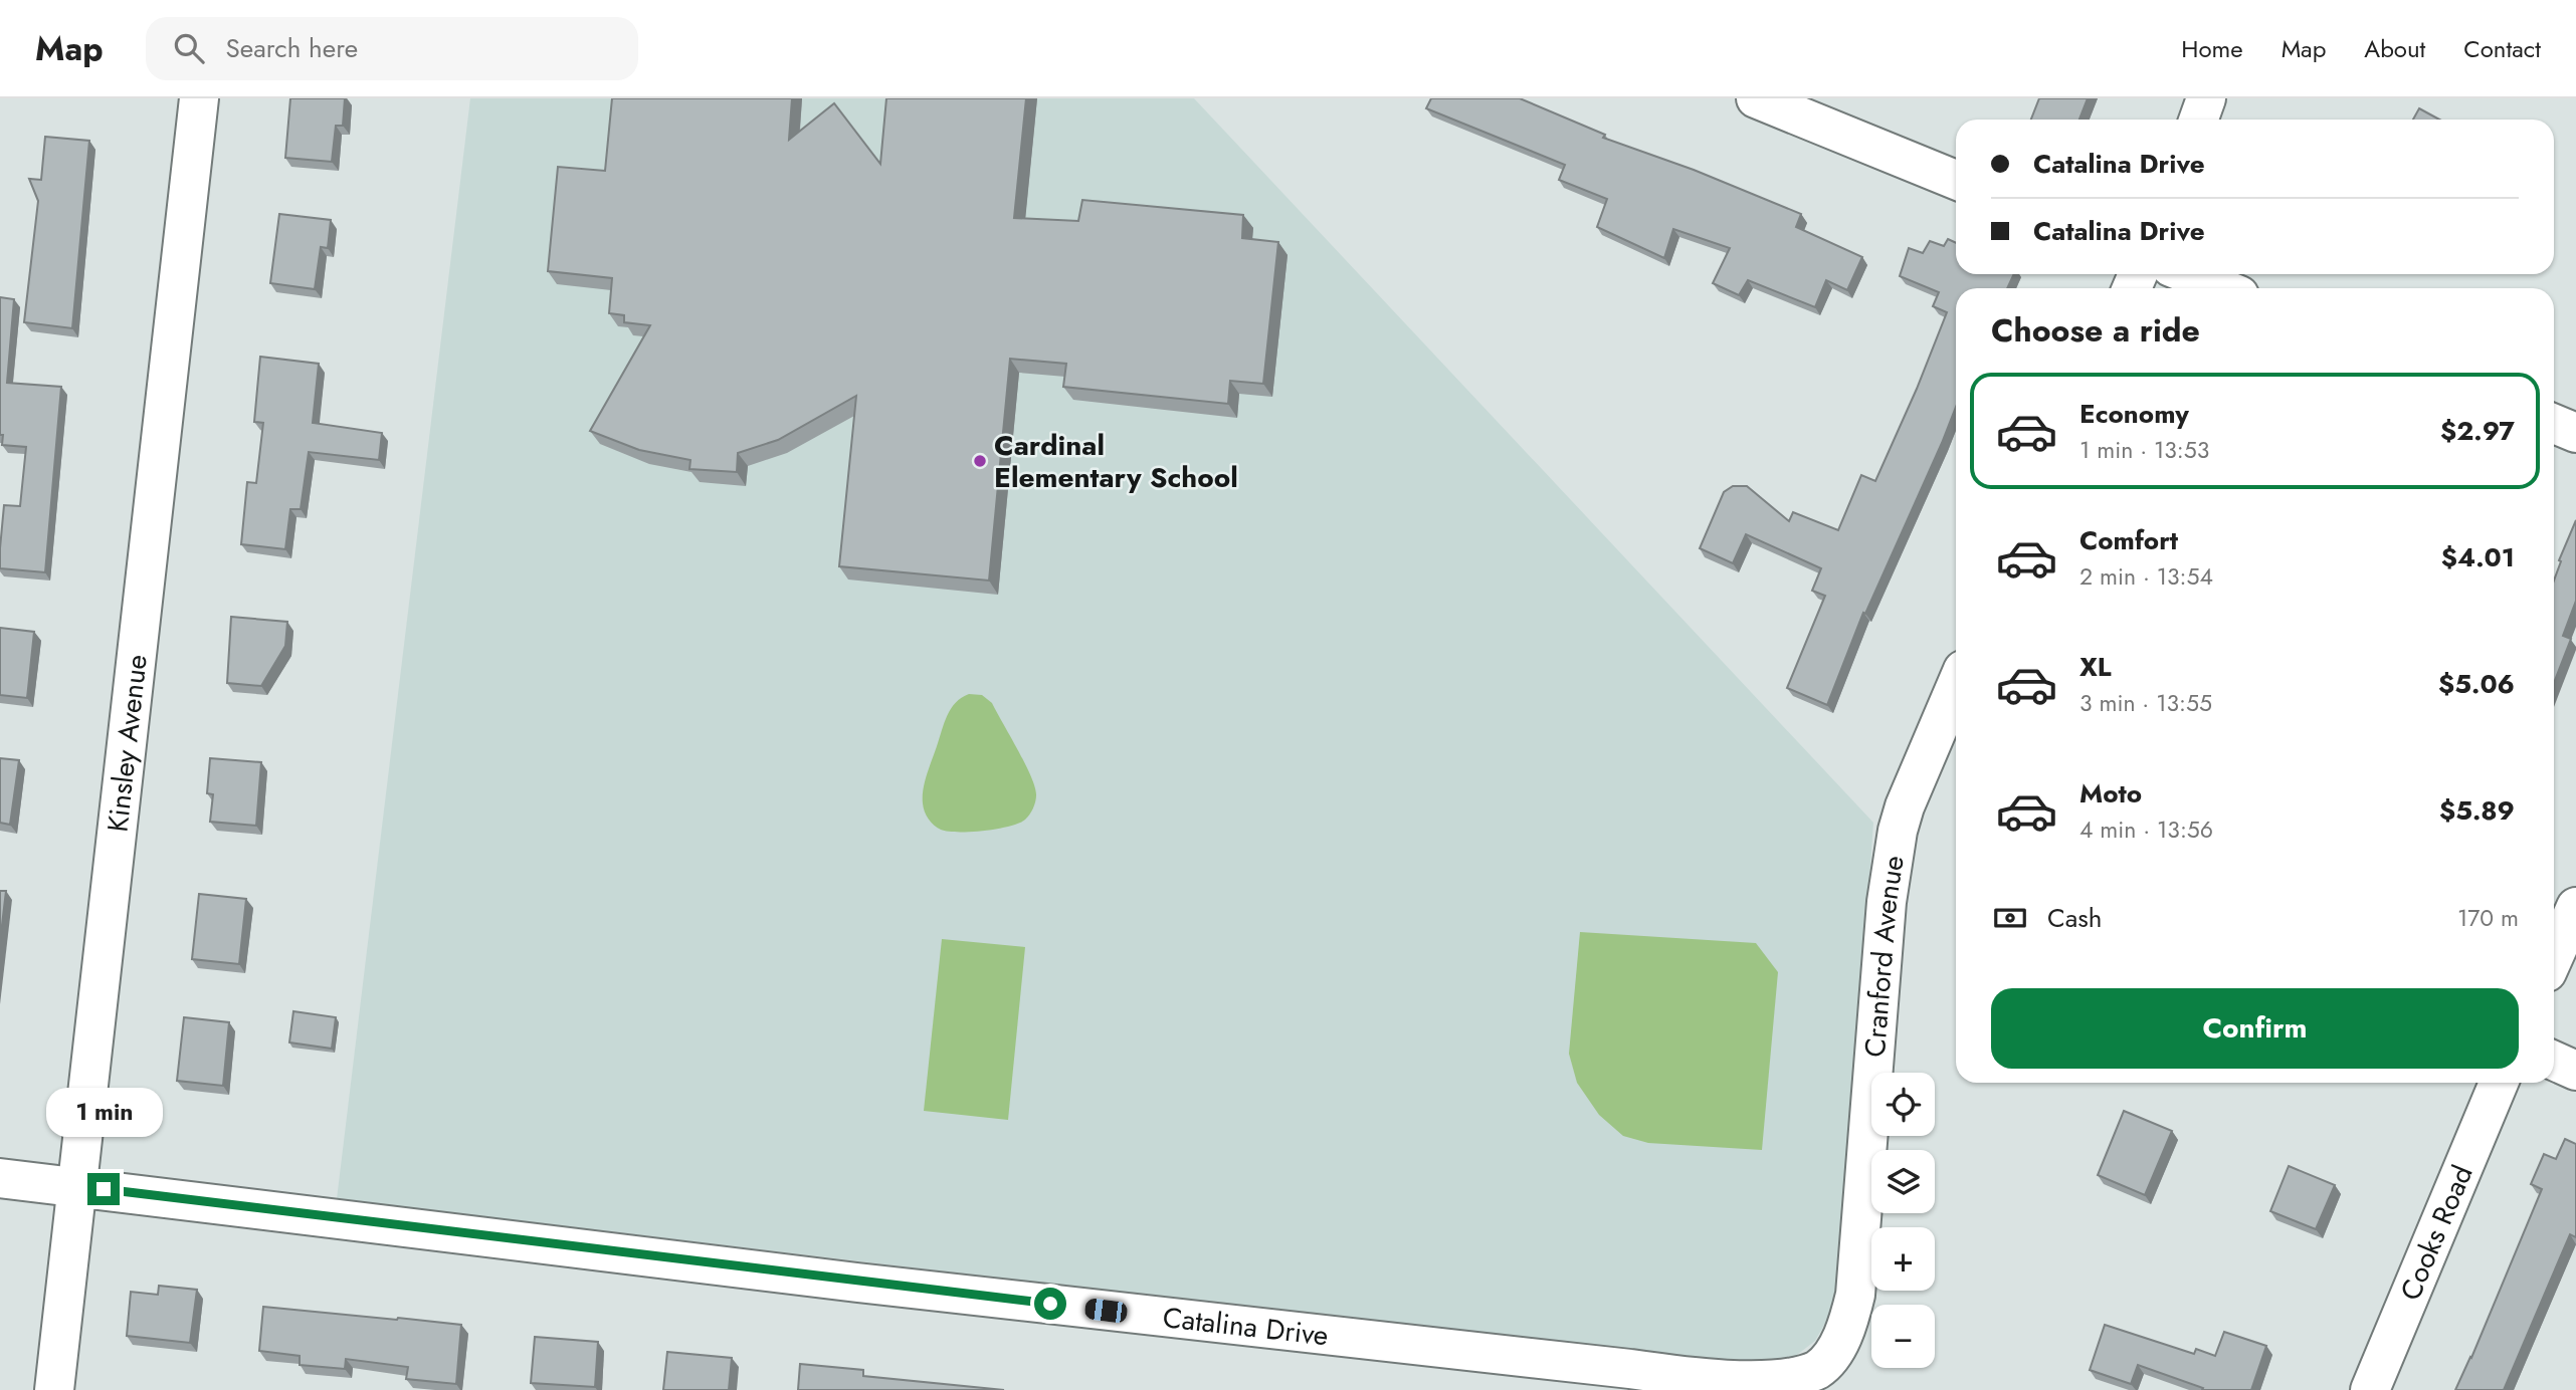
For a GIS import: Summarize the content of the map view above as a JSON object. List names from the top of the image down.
{
  "streets": {
    "street": [
      "Kinsley Avenue",
      "Cranford Avenue",
      "Cooks Road",
      "Catalina Drive"
    ]
  },
  "crossings": [
    ["Kinsley Avenue", "Catalina Drive"],
    ["Cranford Avenue", "Catalina Drive"]
  ],
  "places": ["Cardinal Elementary School"],
  "page": {
    "header": "Map",
    "search": "Search here",
    "nav": [
      "Home",
      "Map",
      "About",
      "Contact"
    ],
    "banner": ["Catalina Drive", "Catalina Drive"],
    "heading": "Choose a ride",
    "list": [
      {
        "name": "Economy",
        "note": "1 min · 13:53",
        "value": "$2.97"
      },
      {
        "name": "Comfort",
        "note": "2 min · 13:54",
        "value": "$4.01"
      },
      {
        "name": "XL",
        "note": "3 min · 13:55",
        "value": "$5.06"
      },
      {
        "name": "Moto",
        "note": "4 min · 13:56",
        "value": "$5.89"
      }
    ],
    "pay": ["Cash", "170 m"],
    "buttons": "Confirm",
    "map_buttons": ["+", "−"],
    "bubble": "1 min"
  }
}
